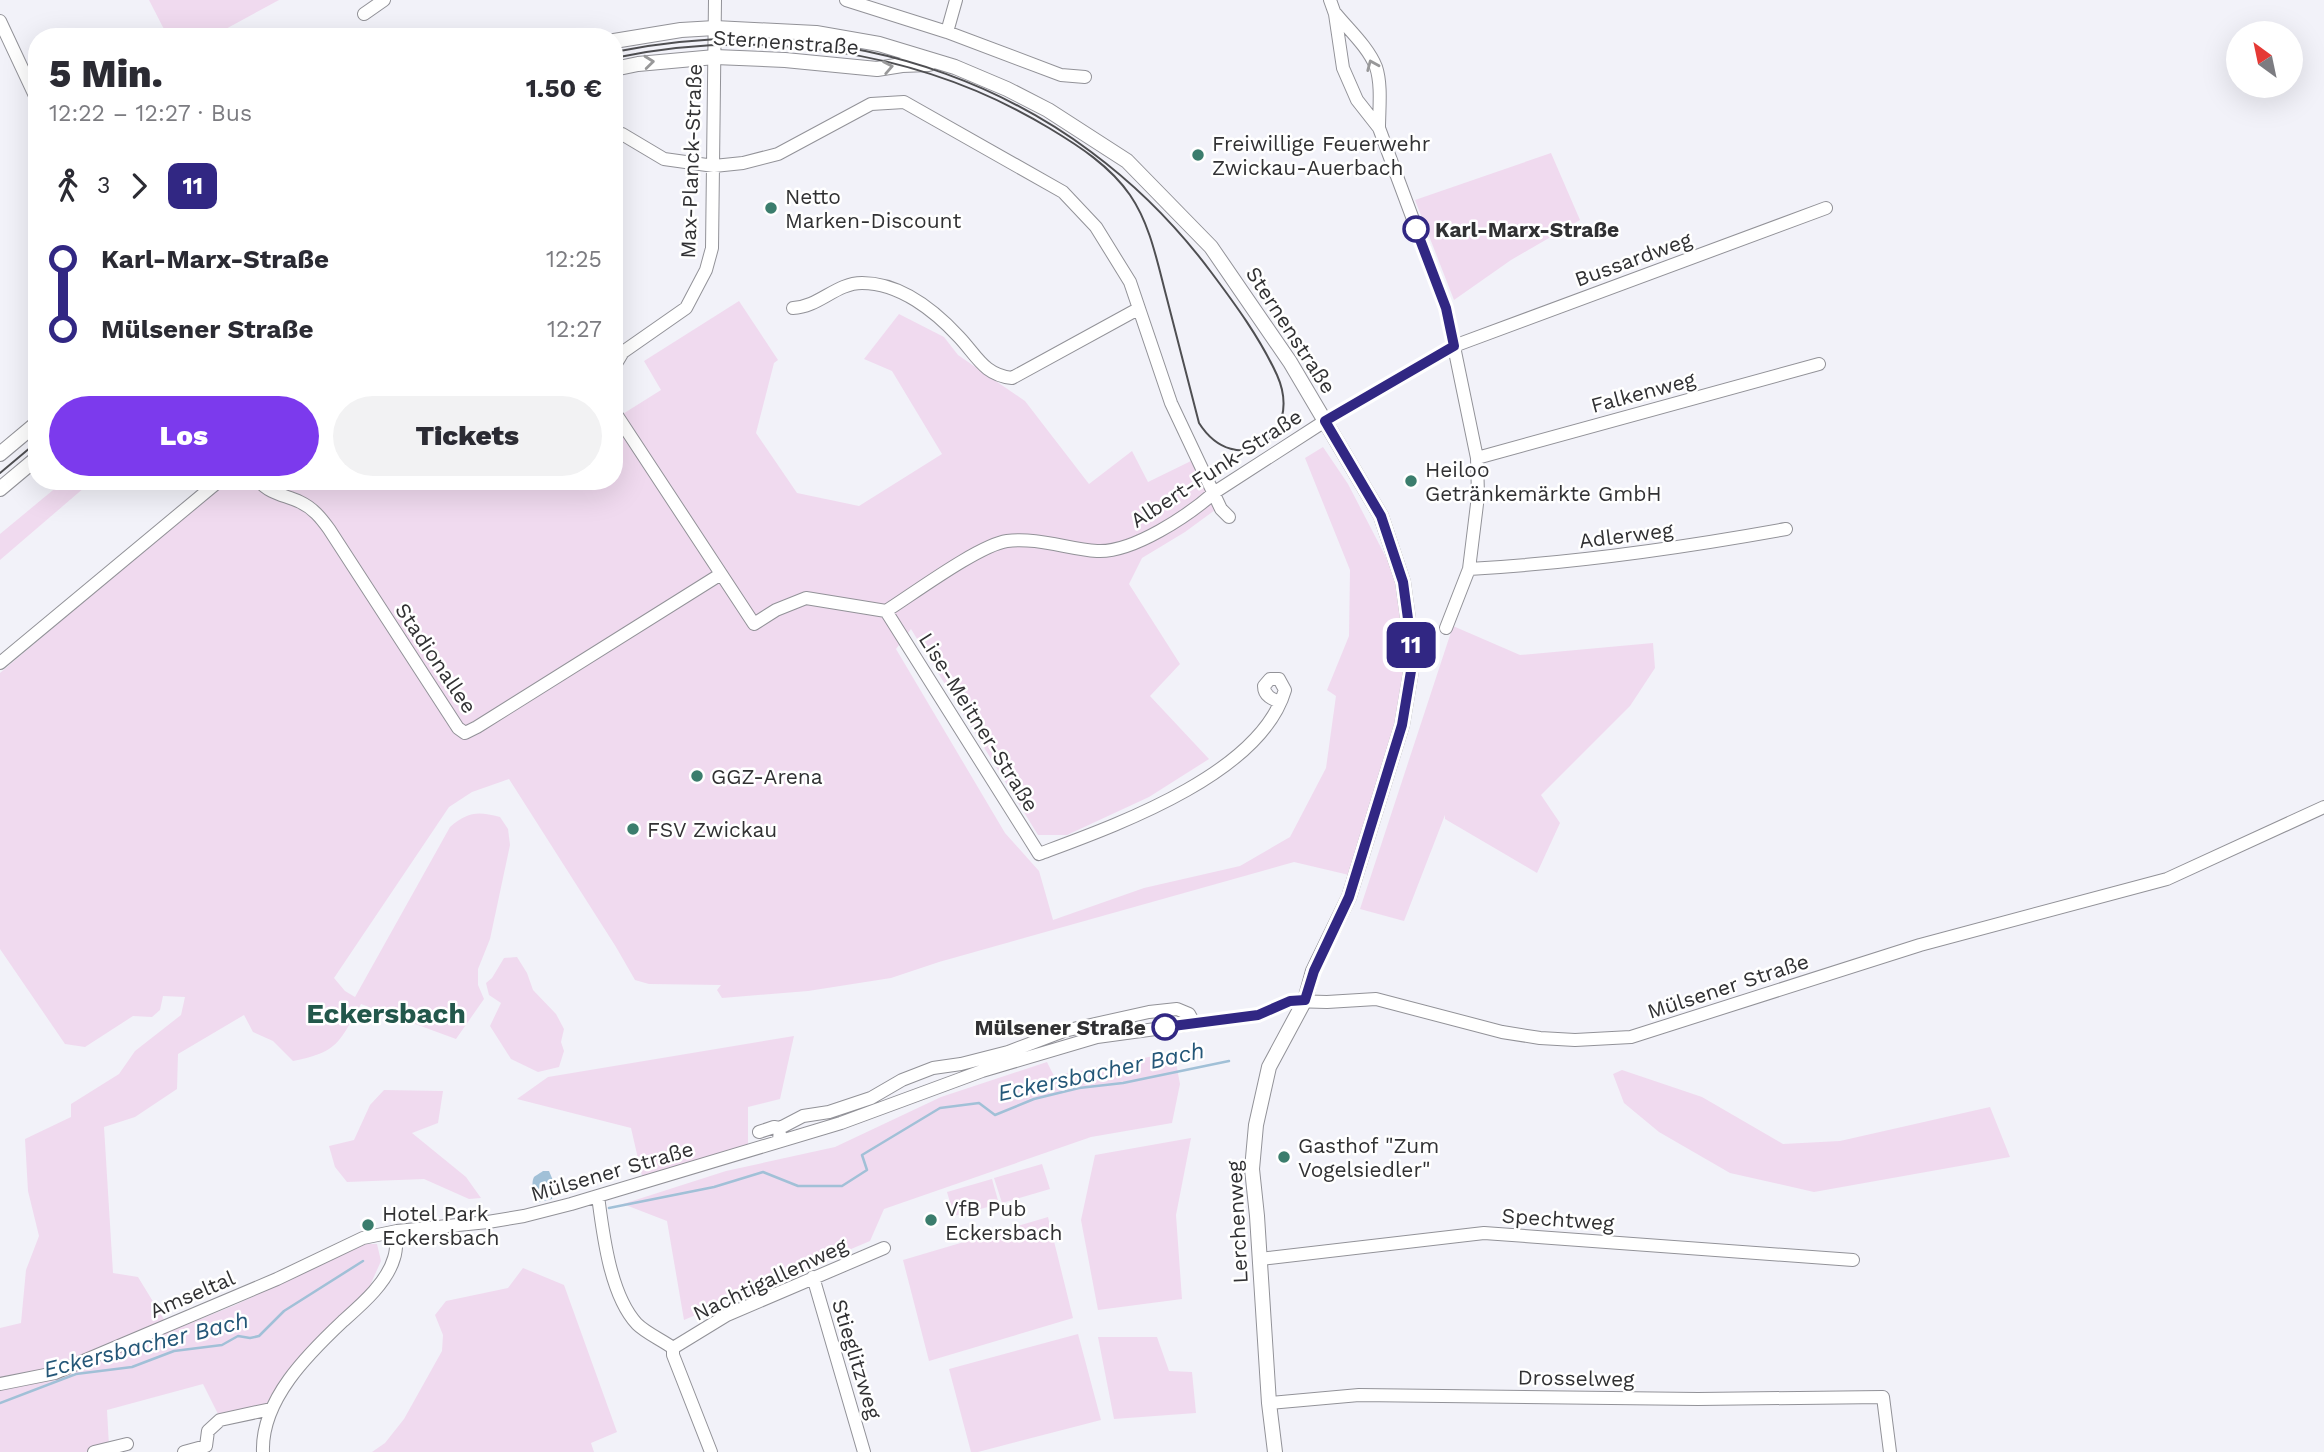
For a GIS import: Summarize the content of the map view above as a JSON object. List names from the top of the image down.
{
  "streets": {
    "street": [
      "Sternenstraße",
      "Max-Planck-Straße",
      "Bussardweg",
      "Falkenweg",
      "Albert-Funk-Straße",
      "Adlerweg",
      "Stadionallee",
      "Lise-Meitner-Straße",
      "Mülsener Straße",
      "Spechtweg",
      "Lerchenweg",
      "Nachtigallenweg",
      "Amseltal",
      "Stieglitzweg",
      "Drosselweg"
    ]
  },
  "crossings": [
    ["Sternenstraße", "Max-Planck-Straße"],
    ["Sternenstraße", "Albert-Funk-Straße"],
    ["Sternenstraße", "Mülsener Straße"],
    ["Sternenstraße", "Lerchenweg"],
    ["Bussardweg", "Albert-Funk-Straße"],
    ["Albert-Funk-Straße", "Lise-Meitner-Straße"],
    ["Mülsener Straße", "Lerchenweg"],
    ["Mülsener Straße", "Amseltal"],
    ["Spechtweg", "Lerchenweg"],
    ["Lerchenweg", "Drosselweg"],
    ["Nachtigallenweg", "Stieglitzweg"]
  ],
  "districts": ["Eckersbach"],
  "water": ["Eckersbacher Bach"],
  "places": [
    "Freiwillige Feuerwehr Zwickau-Auerbach",
    "Netto Marken-Discount",
    "Karl-Marx-Straße",
    "Heiloo Getränkemärkte GmbH",
    "GGZ-Arena",
    "FSV Zwickau",
    "Mülsener Straße",
    "Gasthof \"Zum Vogelsiedler\"",
    "VfB Pub Eckersbach",
    "Hotel Park Eckersbach"
  ],
  "lines": ["bus line 11"],
  "north": "top left",
  "page": {
    "on_map": "11",
    "heading": ["5 Min.", "12:22 – 12:27 · Bus", "1.50 €"],
    "legs": ["3", "11"],
    "list": [
      {
        "name": "Karl-Marx-Straße",
        "value": "12:25"
      },
      {
        "name": "Mülsener Straße",
        "value": "12:27"
      }
    ],
    "buttons": ["Los", "Tickets"]
  }
}
